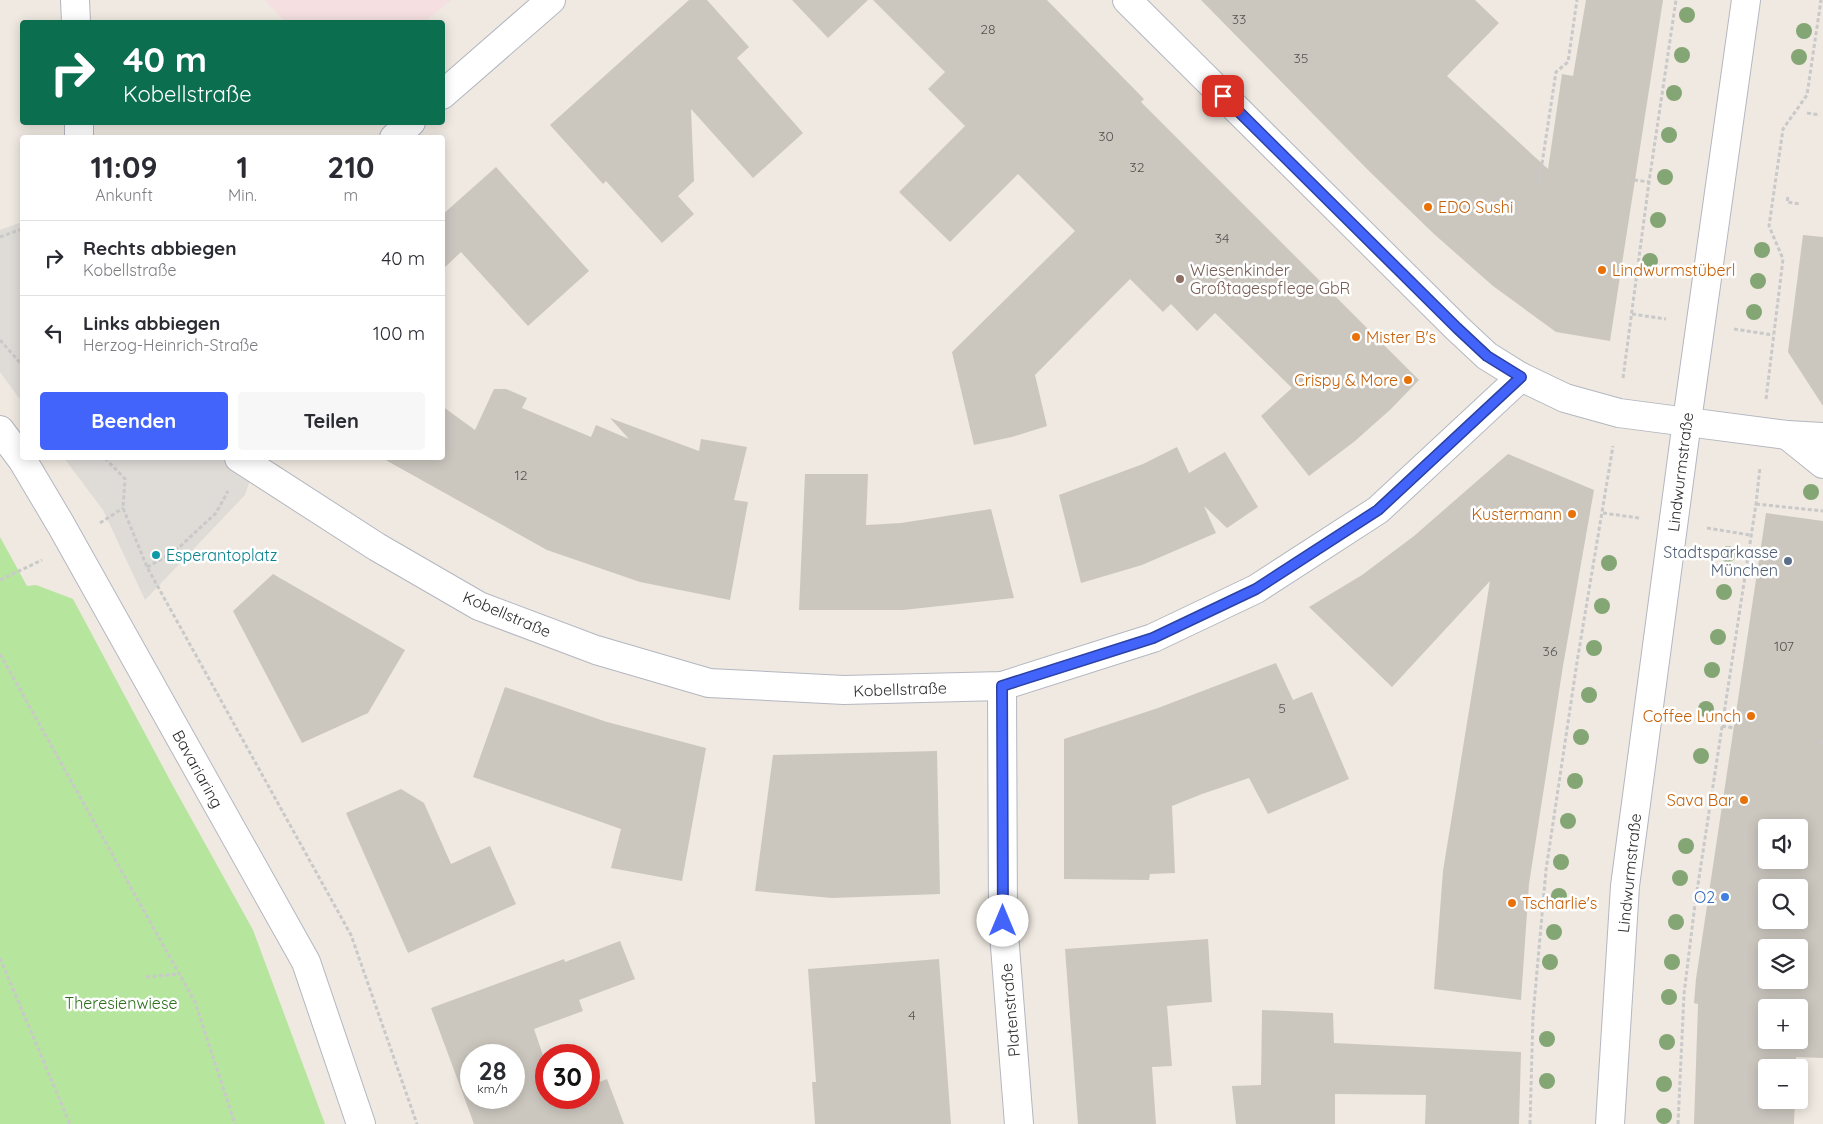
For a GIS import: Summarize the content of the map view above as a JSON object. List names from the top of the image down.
{
  "streets": {
    "street": [
      "Lindwurmstraße",
      "Kobellstraße",
      "Bavariaring",
      "Platenstraße"
    ]
  },
  "crossings": [
    ["Kobellstraße", "Platenstraße"]
  ],
  "parks": ["Theresienwiese"],
  "places": [
    "EDO Sushi",
    "Lindwurmstüberl",
    "Wiesenkinder Großtagespflege GbR",
    "Mister B's",
    "Crispy & More",
    "Kustermann",
    "Esperantoplatz",
    "Stadtsparkasse München",
    "Coffee Lunch",
    "Sava Bar",
    "O2",
    "Tscharlie's"
  ],
  "house_numbers": [
    "33",
    "28",
    "35",
    "30",
    "32",
    "34",
    "12",
    "107",
    "36",
    "5",
    "4"
  ],
  "page": {
    "turn": ["40 m", "Kobellstraße"],
    "eta": [
      "11:09",
      "Ankunft",
      "1",
      "Min.",
      "210",
      "m"
    ],
    "list": [
      {
        "name": "Rechts abbiegen",
        "note": "Kobellstraße",
        "value": "40 m"
      },
      {
        "name": "Links abbiegen",
        "note": "Herzog-Heinrich-Straße",
        "value": "100 m"
      }
    ],
    "buttons": ["Beenden", "Teilen"],
    "map_buttons": ["+", "−"],
    "speed": "28 km/h",
    "limit": "30"
  }
}
